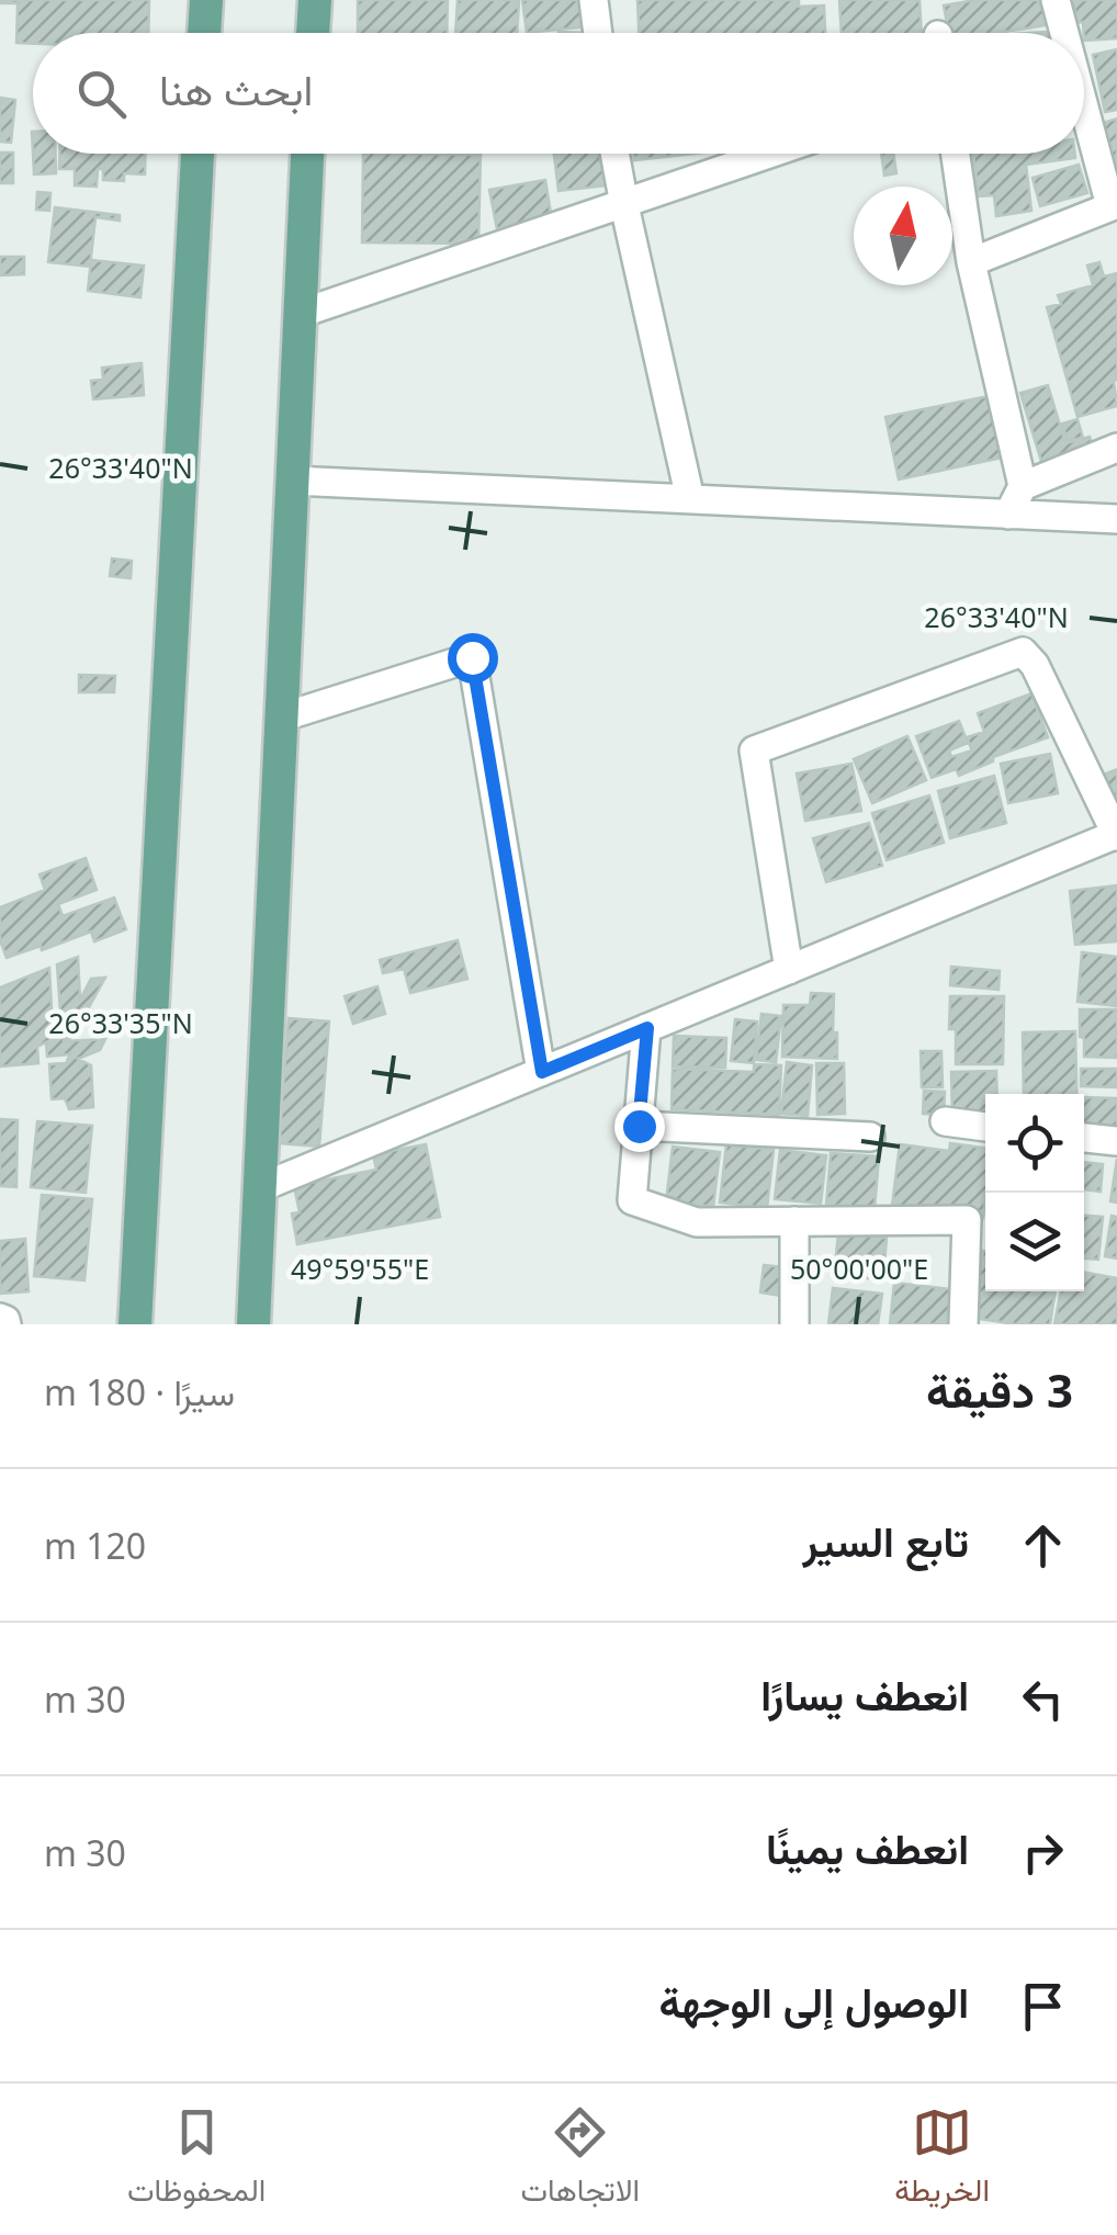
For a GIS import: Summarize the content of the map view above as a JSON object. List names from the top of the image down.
{
  "north": "top",
  "page": {
    "search": "ابحث هنا",
    "heading": ["3 دقيقة", "سيرًا · 180 m"],
    "list": [
      ["تابع السير", "120 m"],
      ["انعطف يسارًا", "30 m"],
      ["انعطف يمينًا", "30 m"],
      "الوصول إلى الوجهة"
    ],
    "nav": ["الخريطة", "الاتجاهات", "المحفوظات"]
  },
  "coordinates": [
    "26°33'40\"N",
    "26°33'35\"N",
    "49°59'55\"E",
    "50°00'00\"E"
  ]
}
